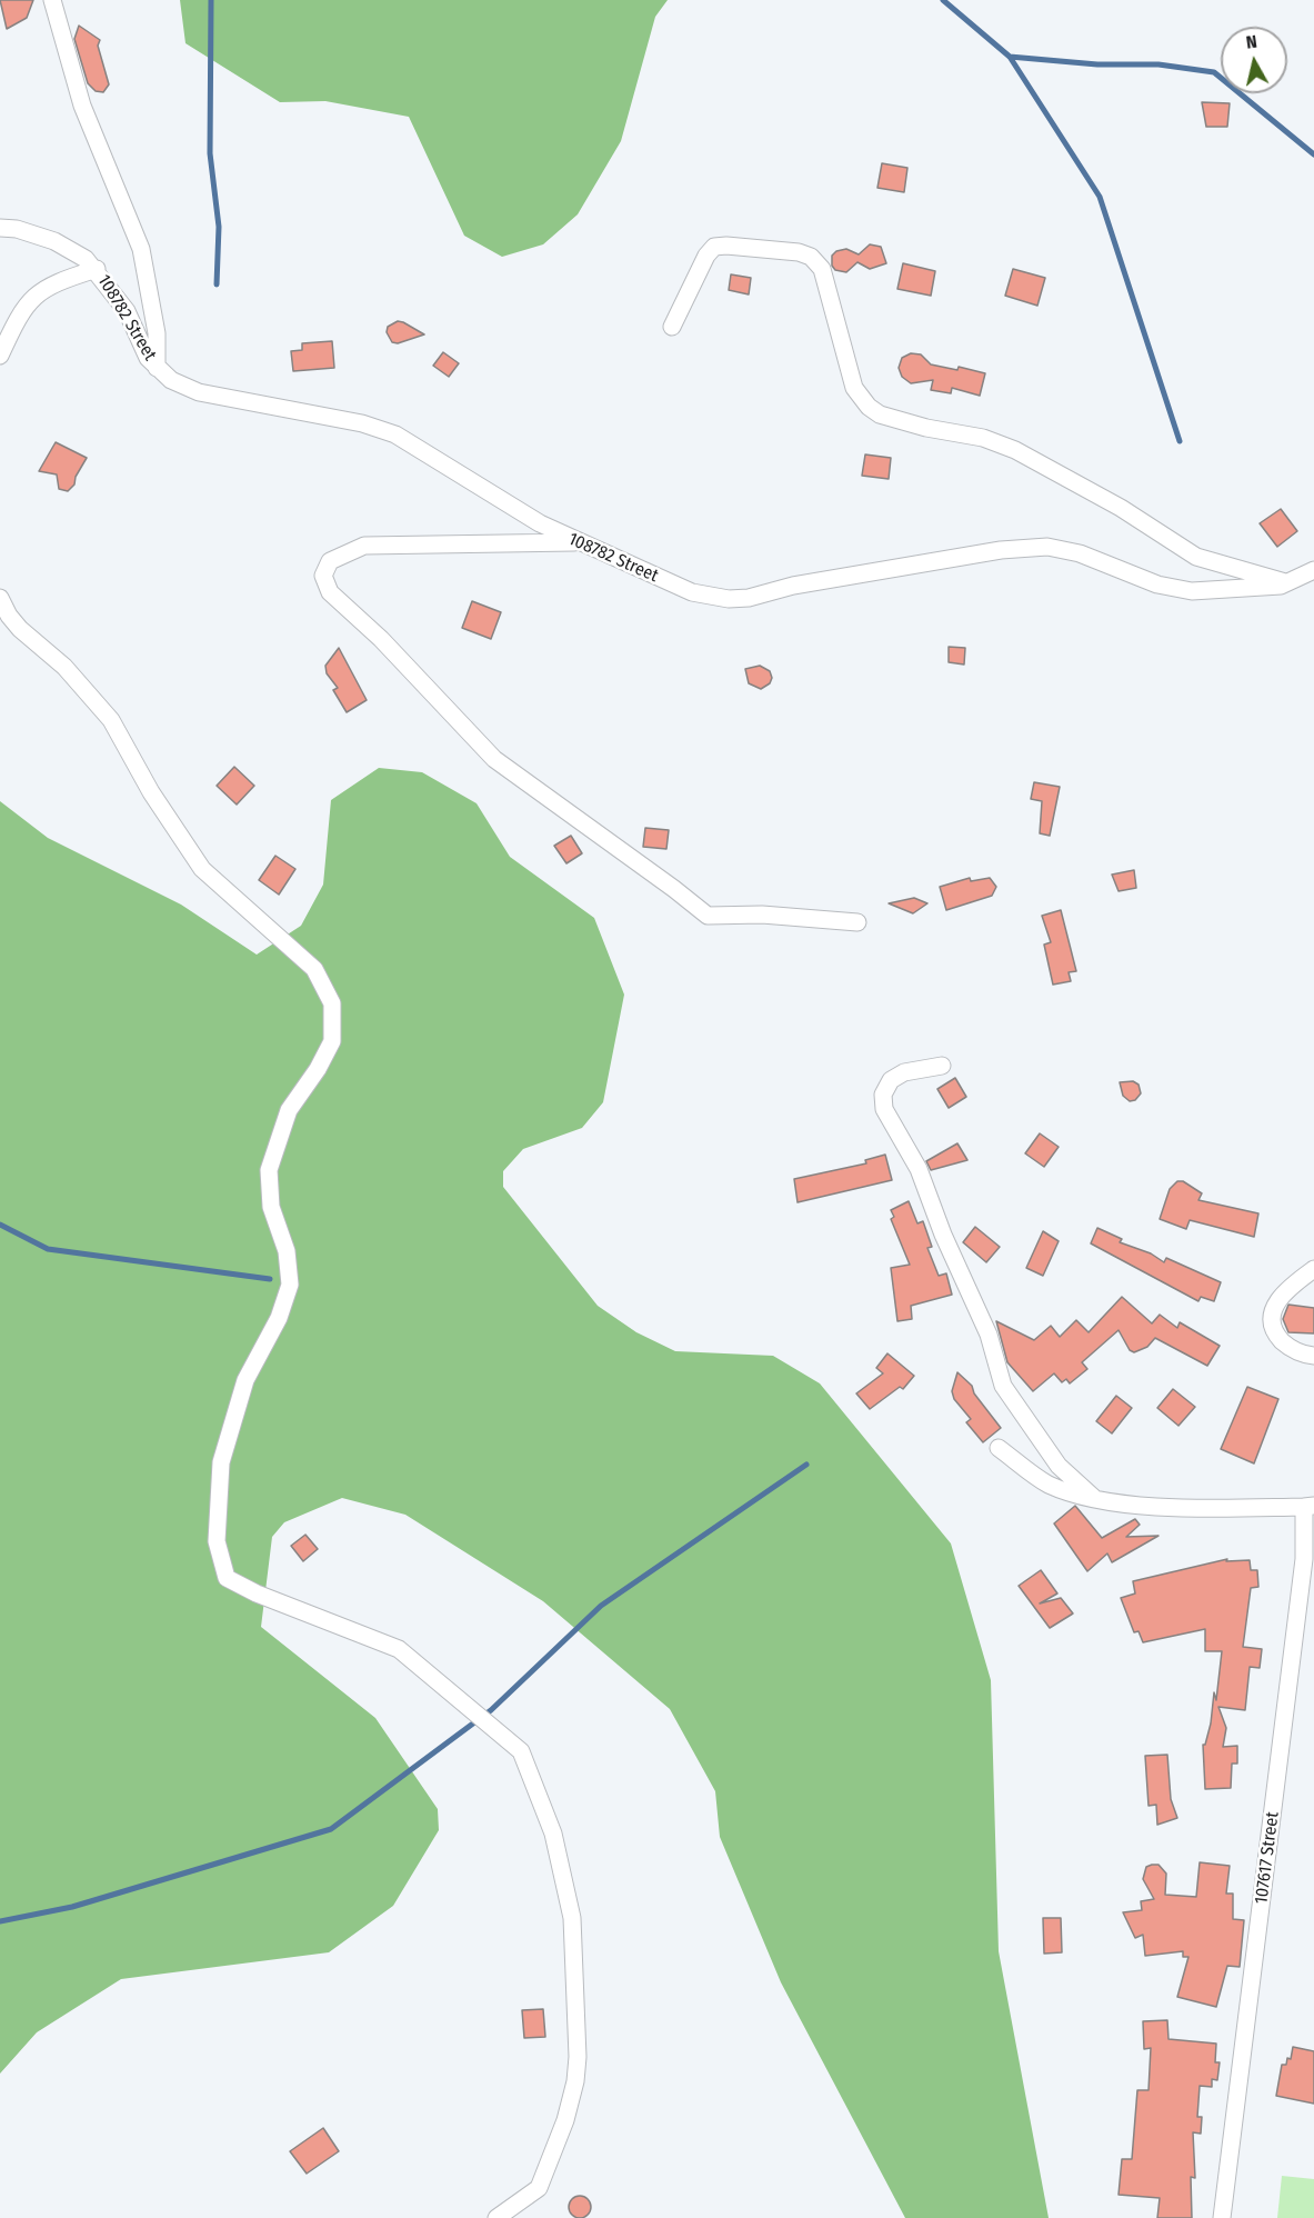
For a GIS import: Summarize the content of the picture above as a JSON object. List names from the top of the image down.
{
  "streets": {
    "street": ["108782 Street", "107617 Street"]
  },
  "north": "top"
}
